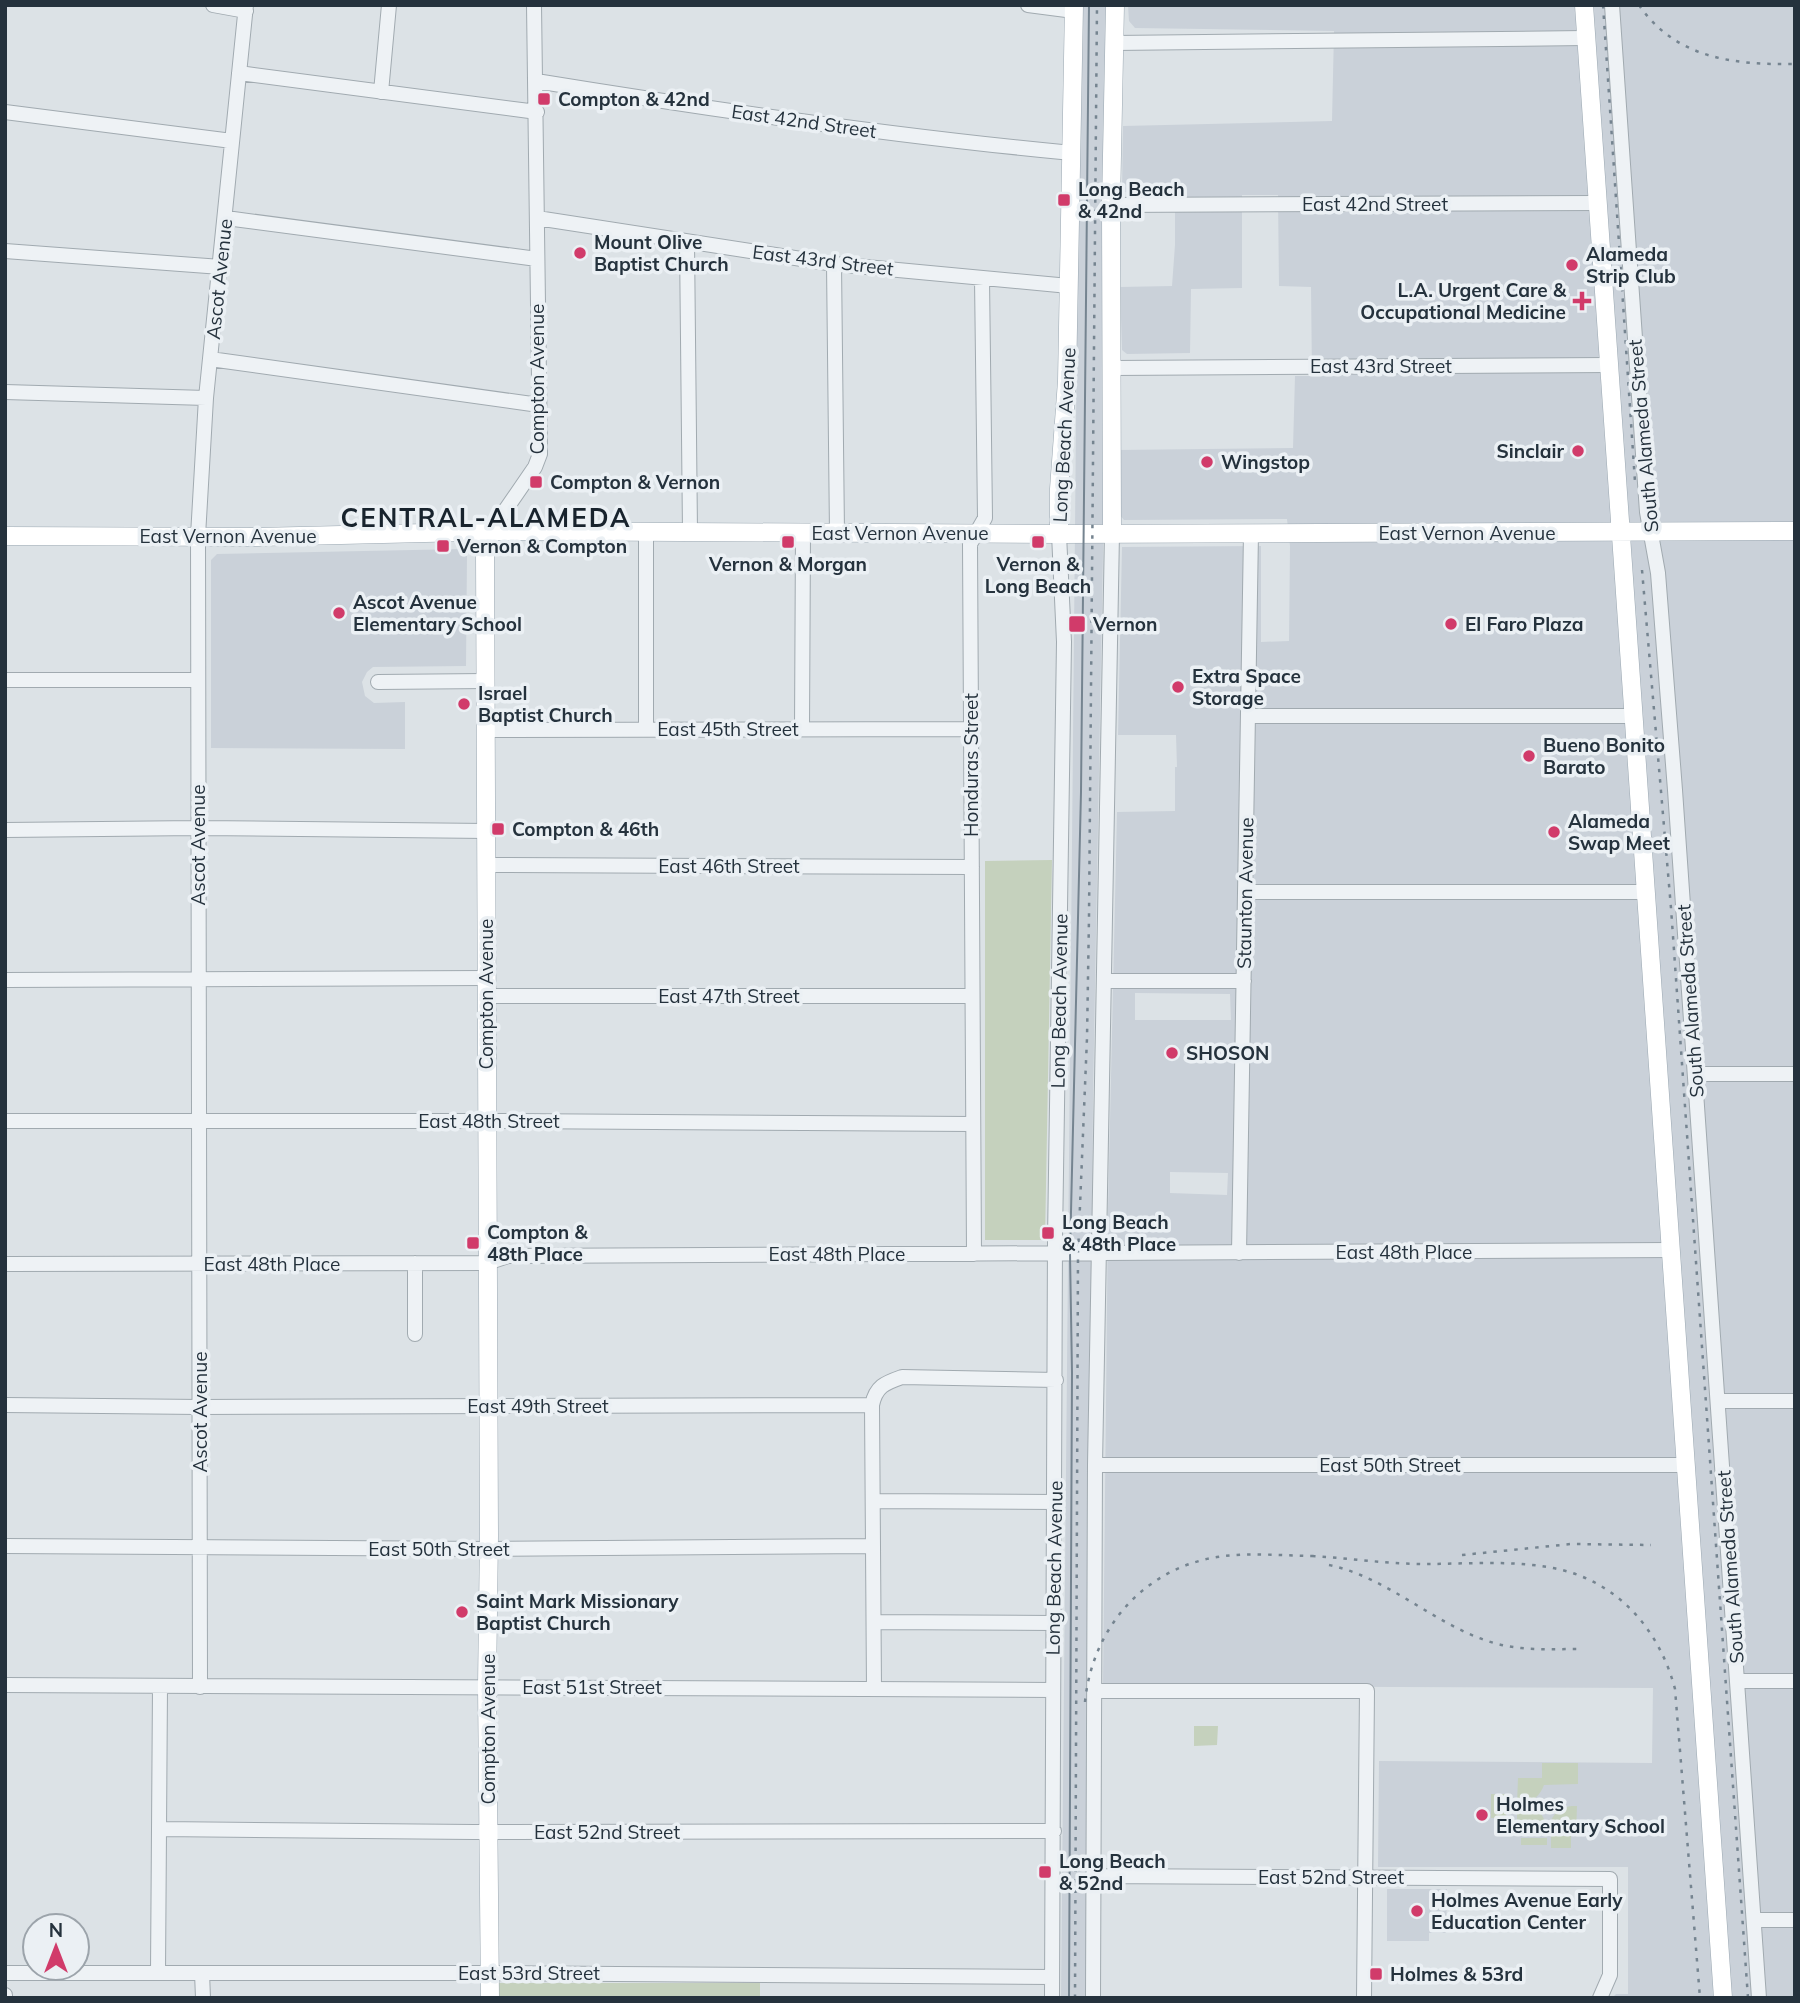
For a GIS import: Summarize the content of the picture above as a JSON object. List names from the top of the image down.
{
  "streets": {
    "main road": [
      "Compton Avenue",
      "Long Beach Avenue",
      "South Alameda Street",
      "East Vernon Avenue"
    ],
    "street": [
      "East 42nd Street",
      "East 43rd Street",
      "Ascot Avenue",
      "East 45th Street",
      "Honduras Street",
      "East 46th Street",
      "Staunton Avenue",
      "East 47th Street",
      "East 48th Street",
      "East 48th Place",
      "East 49th Street",
      "East 50th Street",
      "East 51st Street",
      "East 52nd Street",
      "East 53rd Street"
    ]
  },
  "crossings": [
    ["East 42nd Street", "Compton Avenue"],
    ["East 42nd Street", "Long Beach Avenue"],
    ["East 42nd Street", "South Alameda Street"],
    ["East 43rd Street", "Compton Avenue"],
    ["East 43rd Street", "Long Beach Avenue"],
    ["East 43rd Street", "South Alameda Street"],
    ["East 43rd Street", "Honduras Street"],
    ["Ascot Avenue", "East Vernon Avenue"],
    ["Ascot Avenue", "East 47th Street"],
    ["Ascot Avenue", "East 48th Street"],
    ["Ascot Avenue", "East 48th Place"],
    ["Ascot Avenue", "East 49th Street"],
    ["Ascot Avenue", "East 50th Street"],
    ["Ascot Avenue", "East 51st Street"],
    ["Compton Avenue", "East Vernon Avenue"],
    ["Compton Avenue", "East 45th Street"],
    ["Compton Avenue", "East 46th Street"],
    ["Compton Avenue", "East 47th Street"],
    ["Compton Avenue", "East 48th Street"],
    ["Compton Avenue", "East 48th Place"],
    ["Compton Avenue", "East 49th Street"],
    ["Compton Avenue", "East 50th Street"],
    ["Compton Avenue", "East 51st Street"],
    ["Compton Avenue", "East 52nd Street"],
    ["Compton Avenue", "East 53rd Street"],
    ["Long Beach Avenue", "East Vernon Avenue"],
    ["Long Beach Avenue", "East 48th Place"],
    ["Long Beach Avenue", "East 50th Street"],
    ["Long Beach Avenue", "East 51st Street"],
    ["Long Beach Avenue", "East 52nd Street"],
    ["Long Beach Avenue", "East 53rd Street"],
    ["South Alameda Street", "East Vernon Avenue"],
    ["South Alameda Street", "East 48th Place"],
    ["South Alameda Street", "East 50th Street"],
    ["East Vernon Avenue", "Honduras Street"],
    ["East Vernon Avenue", "Staunton Avenue"],
    ["East 45th Street", "Honduras Street"],
    ["Honduras Street", "East 46th Street"],
    ["Honduras Street", "East 47th Street"],
    ["Honduras Street", "East 48th Street"],
    ["Honduras Street", "East 48th Place"],
    ["Staunton Avenue", "East 48th Place"]
  ],
  "districts": ["CENTRAL-ALAMEDA"],
  "places": {
    "transit": [
      "Compton & 42nd",
      "Long Beach & 42nd",
      "Compton & Vernon",
      "Vernon & Morgan",
      "Vernon & Long Beach",
      "Vernon & Compton",
      "Vernon",
      "Compton & 46th",
      "Long Beach & 48th Place",
      "Compton & 48th Place",
      "Long Beach & 52nd",
      "Holmes & 53rd"
    ],
    "other": [
      "Mount Olive Baptist Church",
      "Alameda Strip Club",
      "Sinclair",
      "Wingstop",
      "Ascot Avenue Elementary School",
      "El Faro Plaza",
      "Extra Space Storage",
      "Israel Baptist Church",
      "Bueno Bonito Barato",
      "Alameda Swap Meet",
      "SHOSON",
      "Saint Mark Missionary Baptist Church",
      "Holmes Elementary School",
      "Holmes Avenue Early Education Center"
    ],
    "health": ["L.A. Urgent Care & Occupational Medicine"]
  },
  "north": "top"
}
